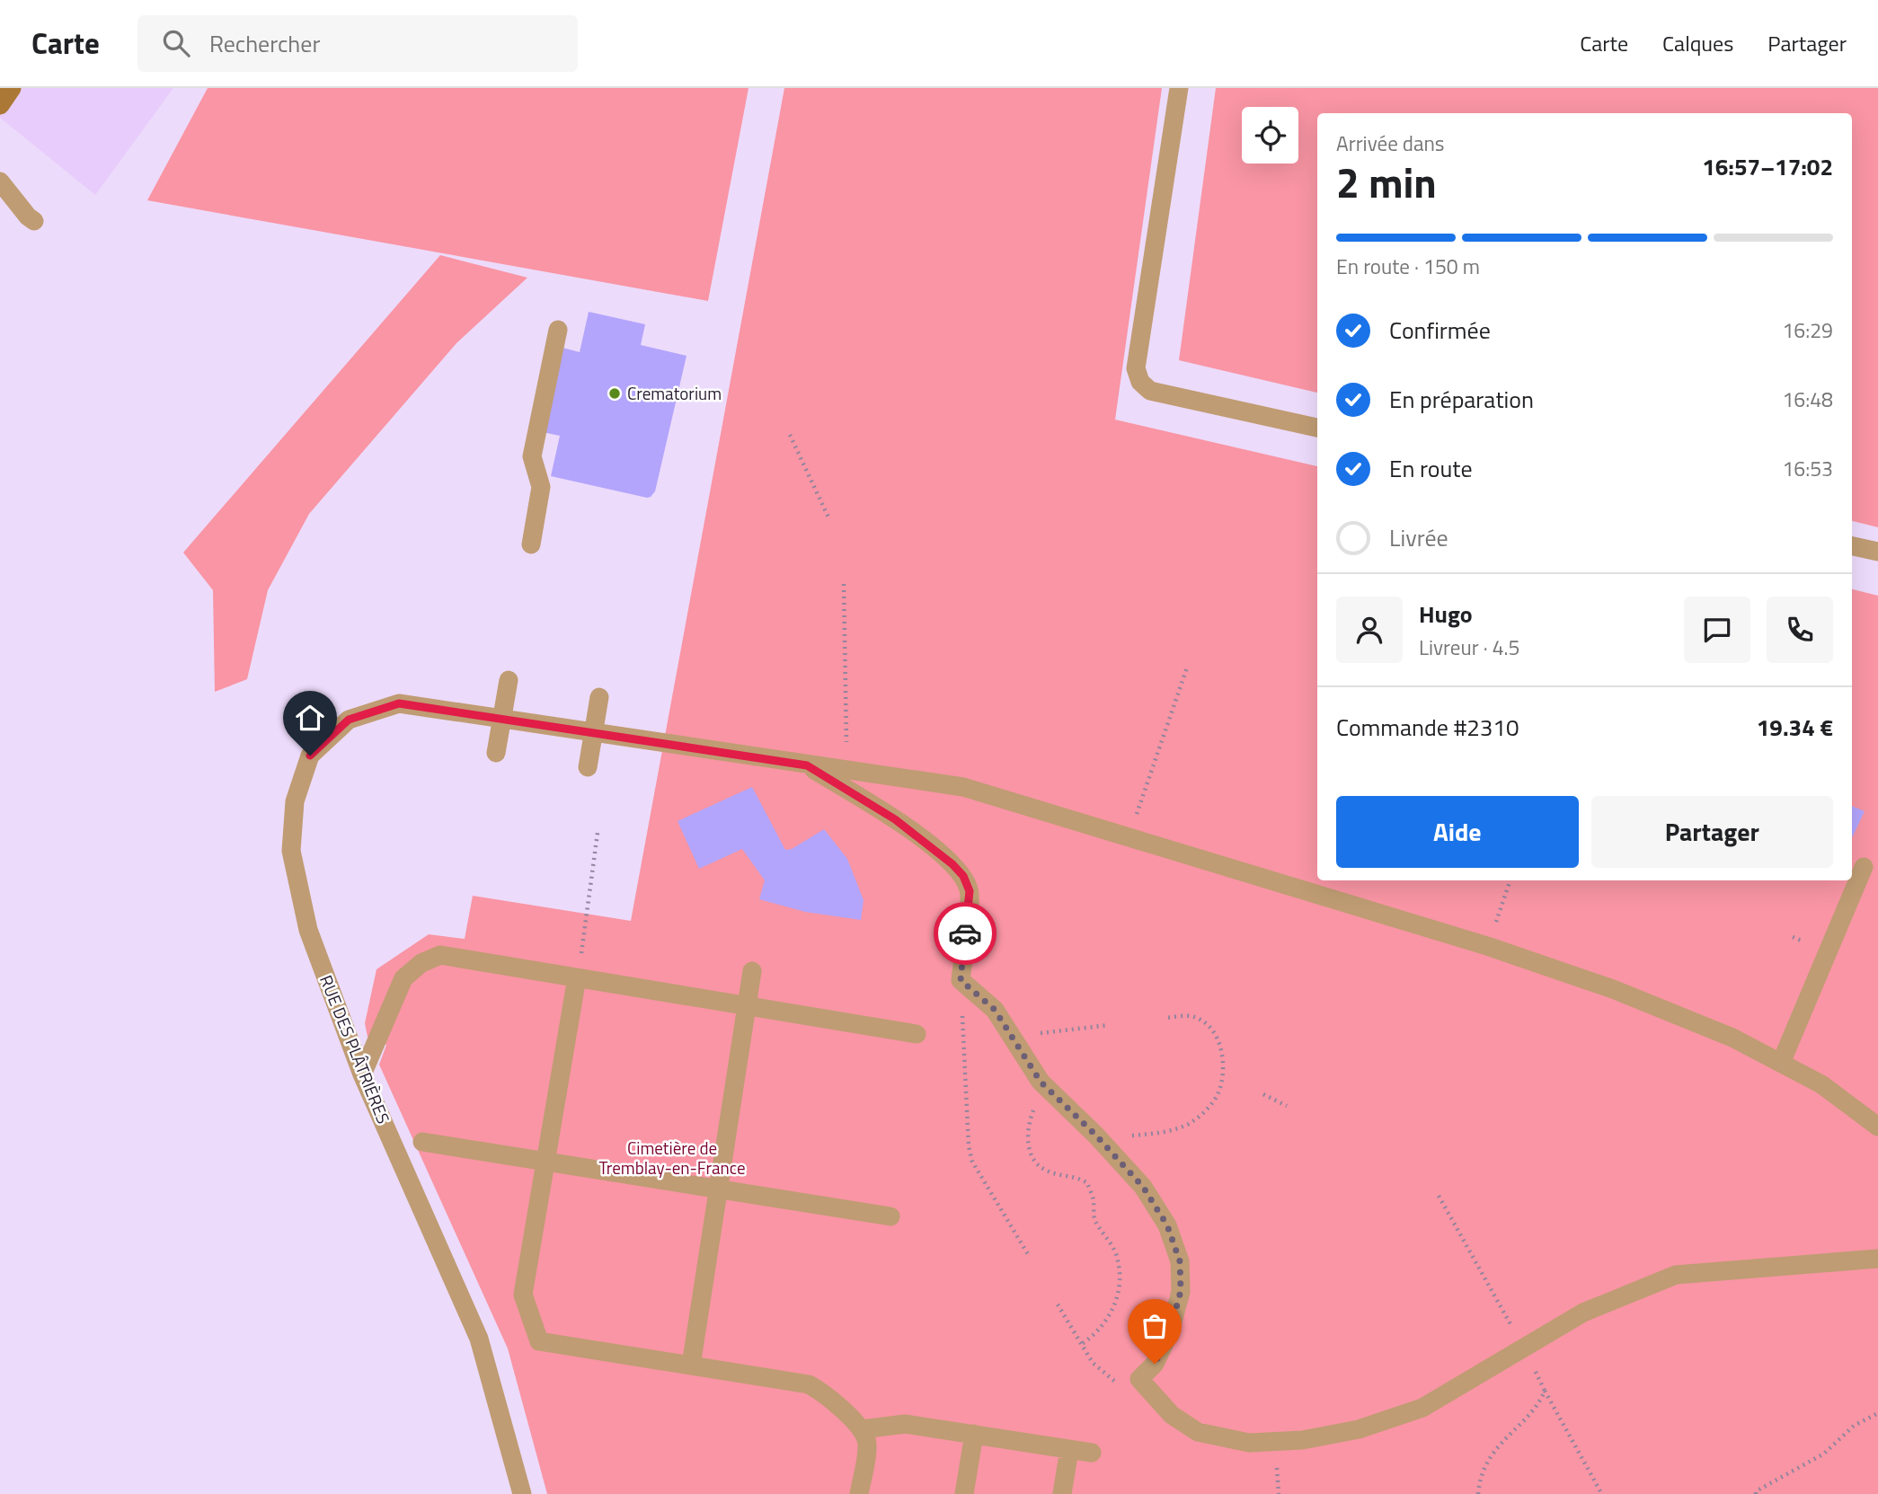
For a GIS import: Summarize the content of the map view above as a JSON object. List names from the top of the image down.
{
  "streets": {
    "lane": ["RUE DES PLÂTRIÈRES"]
  },
  "parks": ["Cimetière de Tremblay-en-France"],
  "places": ["Crematorium"],
  "page": {
    "header": "Carte",
    "search": "Rechercher",
    "nav": ["Carte", "Calques", "Partager"],
    "heading": ["2 min", "Arrivée dans", "16:57–17:02"],
    "panel": [
      "Hugo",
      "Livreur · 4.5",
      "Commande #2310",
      "19.34 €"
    ],
    "bar": "En route · 150 m",
    "list": [
      ["Confirmée", "16:29"],
      ["En préparation", "16:48"],
      ["En route", "16:53"],
      "Livrée"
    ],
    "buttons": ["Aide", "Partager"]
  }
}
